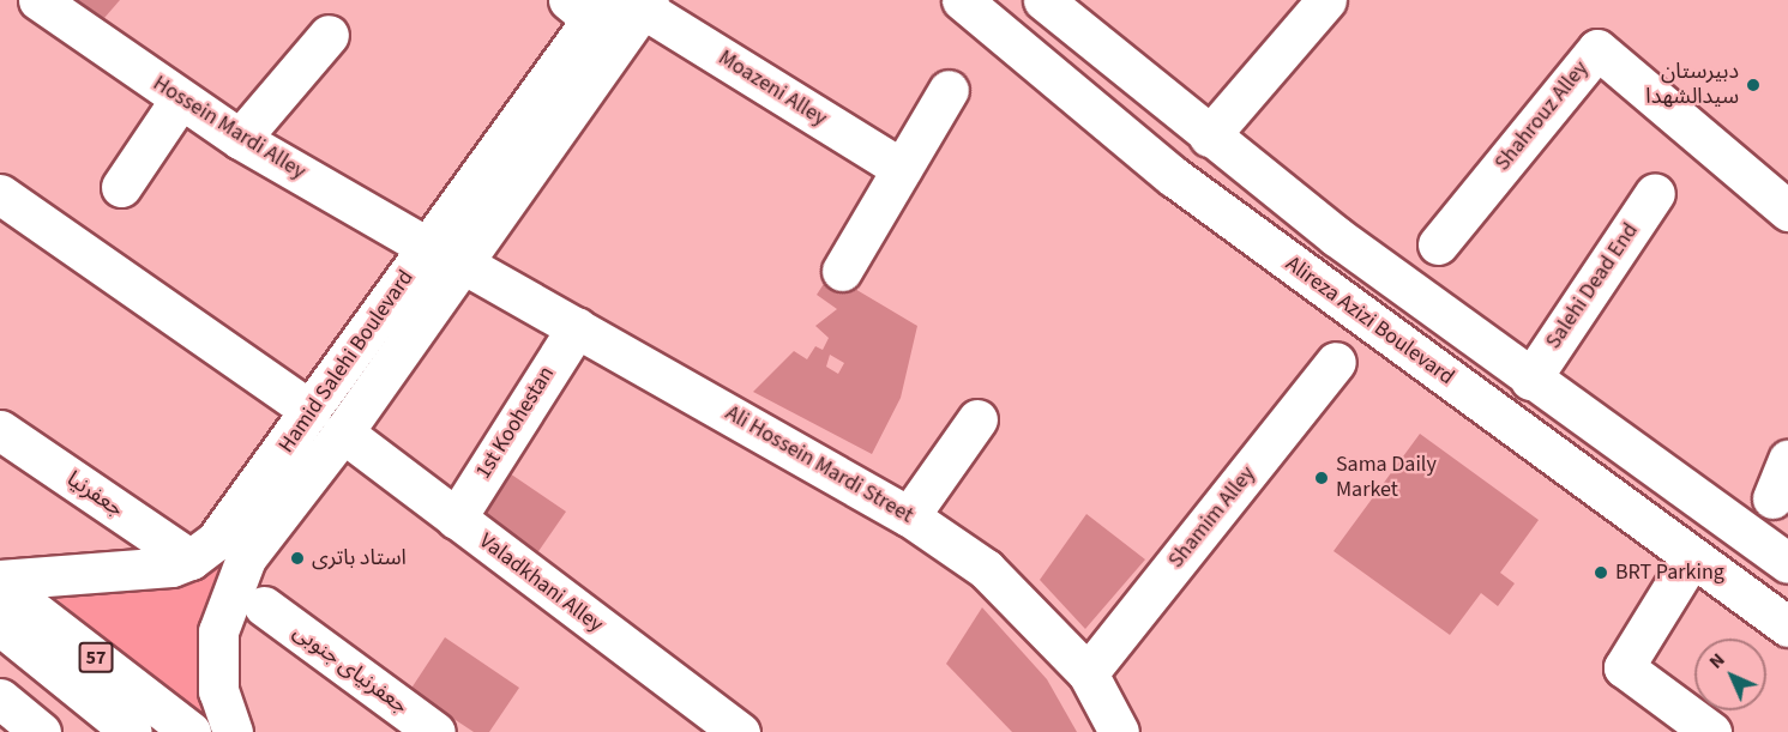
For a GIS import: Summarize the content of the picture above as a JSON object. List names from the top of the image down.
{
  "streets": {
    "main road": [
      "Moazeni Alley",
      "Shahrouz Alley",
      "Hossein Mardi Alley",
      "Salehi Dead End",
      "Alireza Azizi Boulevard",
      "Hamid Salehi Boulevard",
      "1st Koohestan",
      "Ali Hossein Mardi Street",
      "جعفرنیا",
      "Shamim Alley",
      "Valadkhani Alley",
      "57",
      "جعفرنیای جنوبی"
    ]
  },
  "crossings": [
    ["Moazeni Alley", "Hamid Salehi Boulevard"],
    ["Hossein Mardi Alley", "Hamid Salehi Boulevard"],
    ["Hamid Salehi Boulevard", "Ali Hossein Mardi Street"],
    ["Hamid Salehi Boulevard", "جعفرنیا"],
    ["Hamid Salehi Boulevard", "Valadkhani Alley"],
    ["Hamid Salehi Boulevard", "57"],
    ["1st Koohestan", "Ali Hossein Mardi Street"],
    ["1st Koohestan", "Valadkhani Alley"],
    ["Ali Hossein Mardi Street", "Shamim Alley"]
  ],
  "places": [
    "دبيرستان سیدالشهدا",
    "Sama Daily Market",
    "استاد باتری",
    "BRT Parking"
  ],
  "north": "top left"
}
